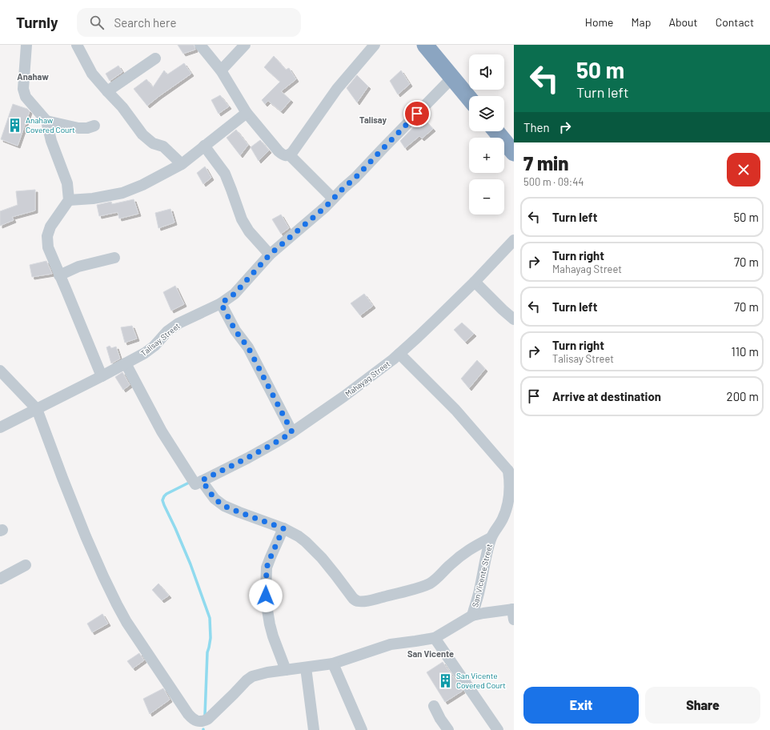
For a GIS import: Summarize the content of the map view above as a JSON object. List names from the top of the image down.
{
  "streets": {
    "street": ["Talisay Street", "Mahayag Street", "San Vicente Street"]
  },
  "districts": ["Anahaw", "Talisay", "San Vicente"],
  "places": {
    "building": ["Anahaw Covered Court", "San Vicente Covered Court"]
  },
  "page": {
    "header": "Turnly",
    "search": "Search here",
    "nav": [
      "Home",
      "Map",
      "About",
      "Contact"
    ],
    "turn": ["50 m", "Turn left"],
    "map_buttons": ["+", "−"],
    "then": "Then",
    "heading": ["7 min", "500 m · 09:44"],
    "list": [
      {
        "name": "Turn left",
        "value": "50 m"
      },
      {
        "name": "Turn right",
        "note": "Mahayag Street",
        "value": "70 m"
      },
      {
        "name": "Turn left",
        "value": "70 m"
      },
      {
        "name": "Turn right",
        "note": "Talisay Street",
        "value": "110 m"
      },
      {
        "name": "Arrive at destination",
        "value": "200 m"
      }
    ],
    "buttons": ["Exit", "Share"]
  }
}
